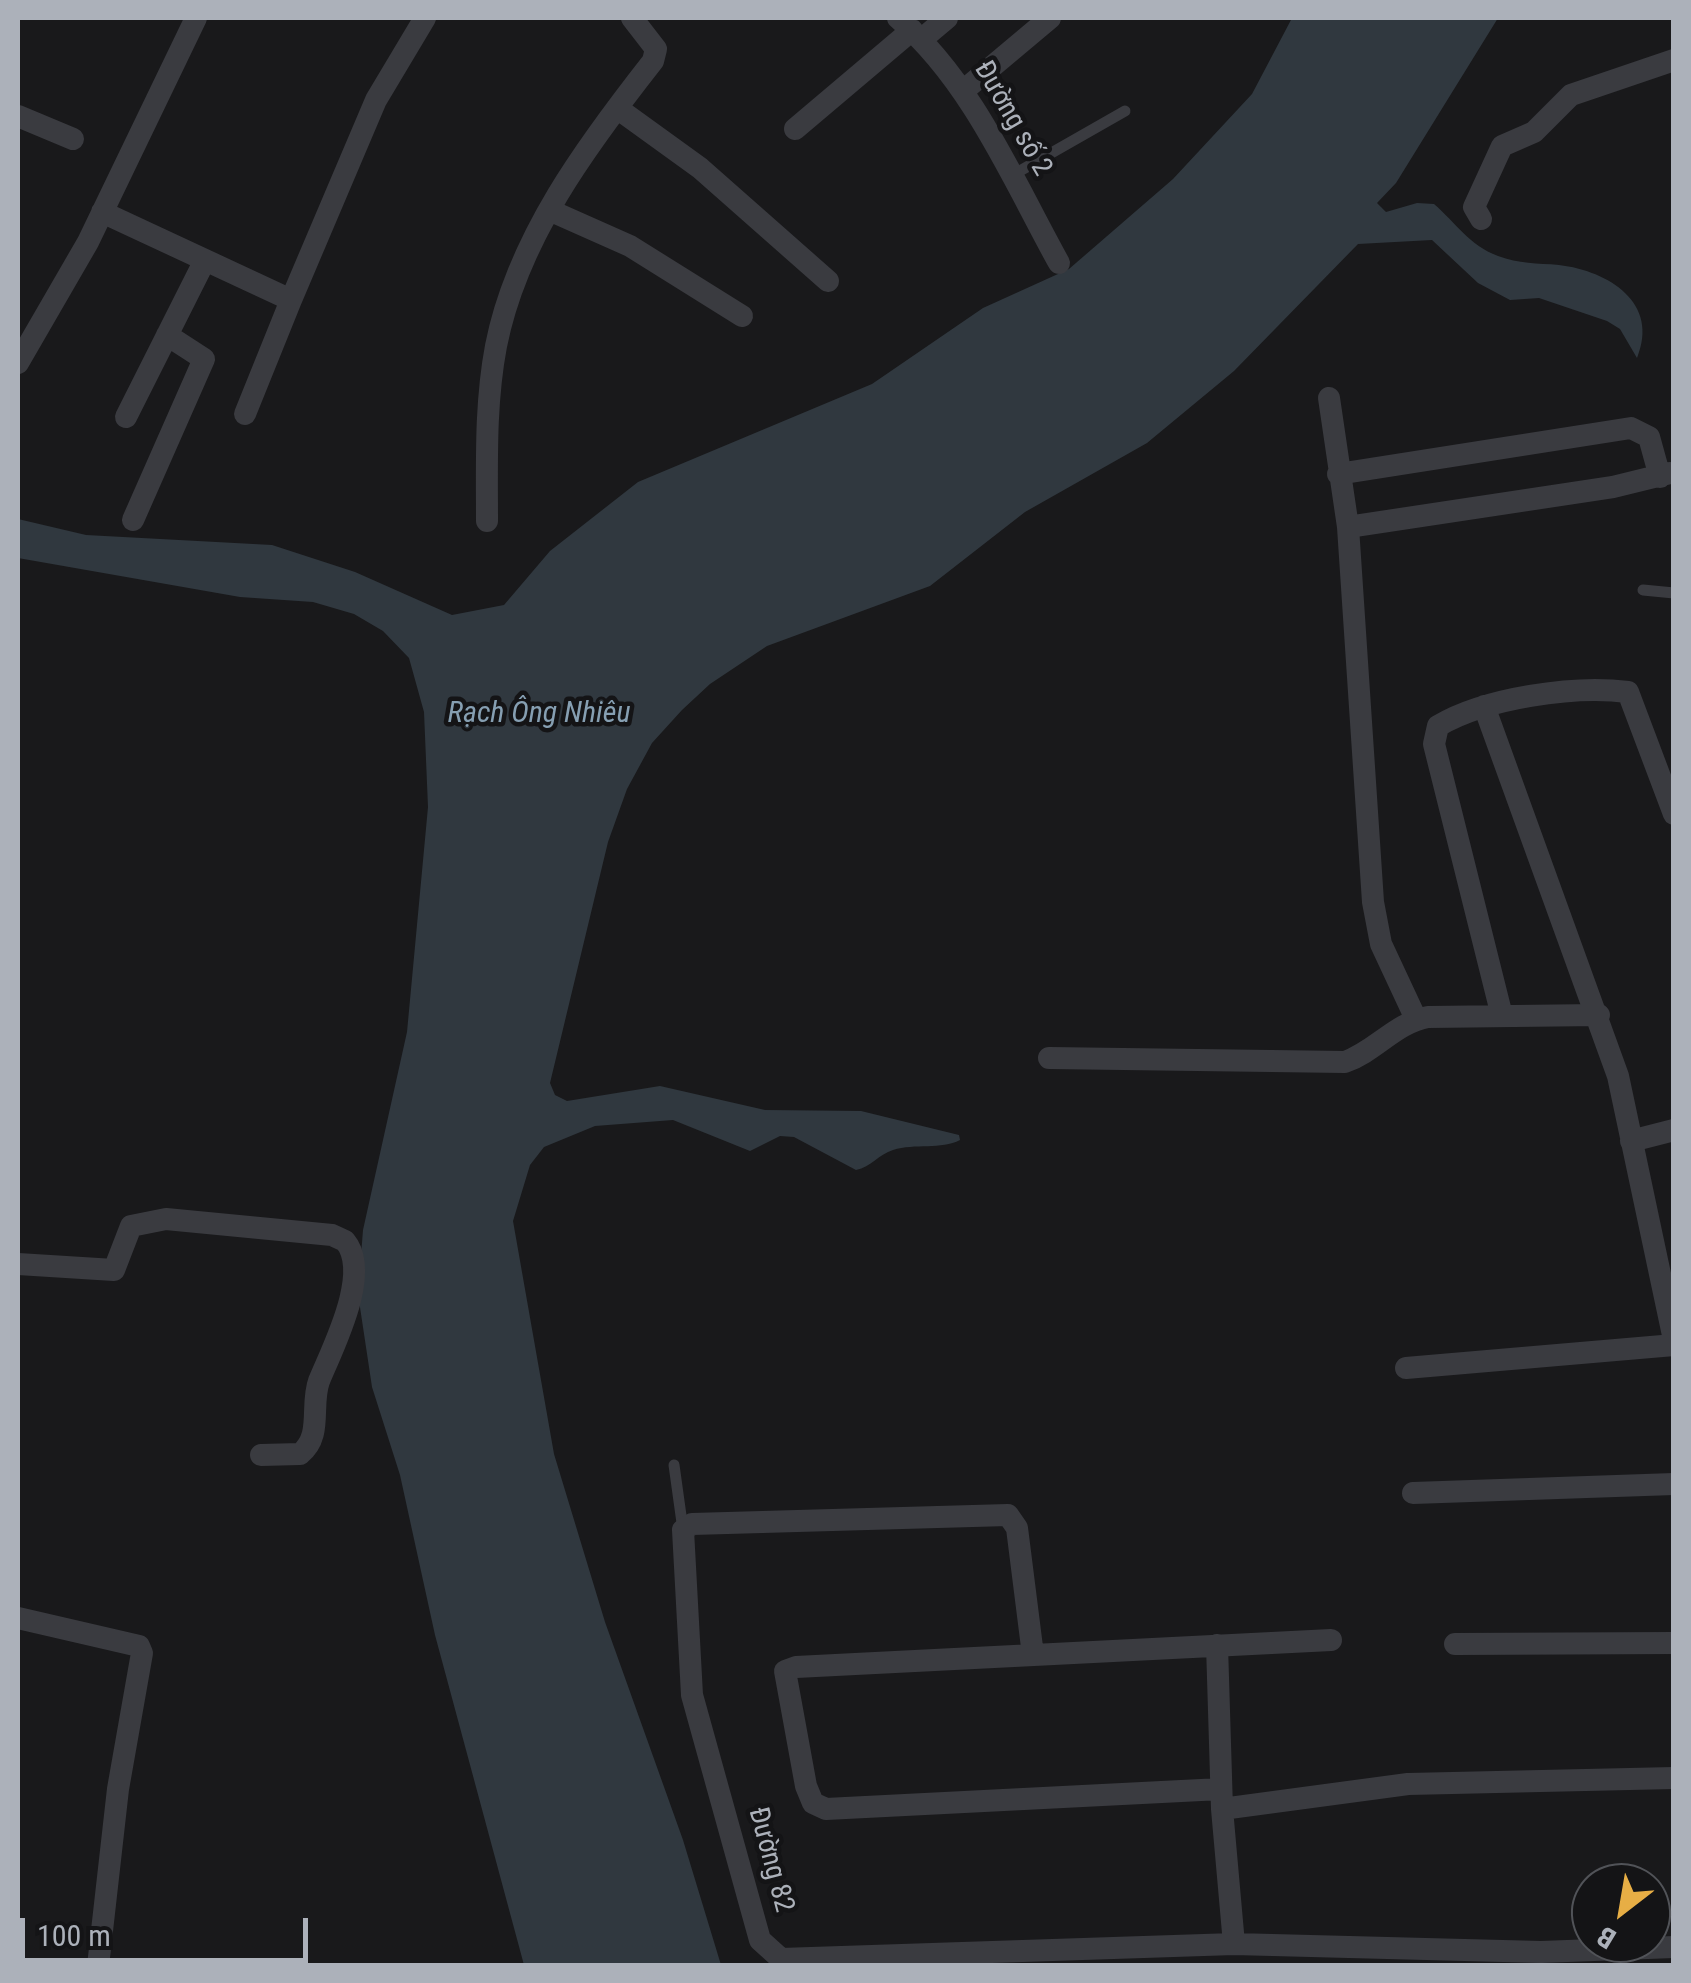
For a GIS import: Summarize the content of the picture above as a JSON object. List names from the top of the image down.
{
  "streets": {
    "street": ["Đường số 2", "Đường 82"]
  },
  "water": ["Rạch Ông Nhiêu"],
  "scale_bar": "100 m",
  "north": "bottom left"
}
